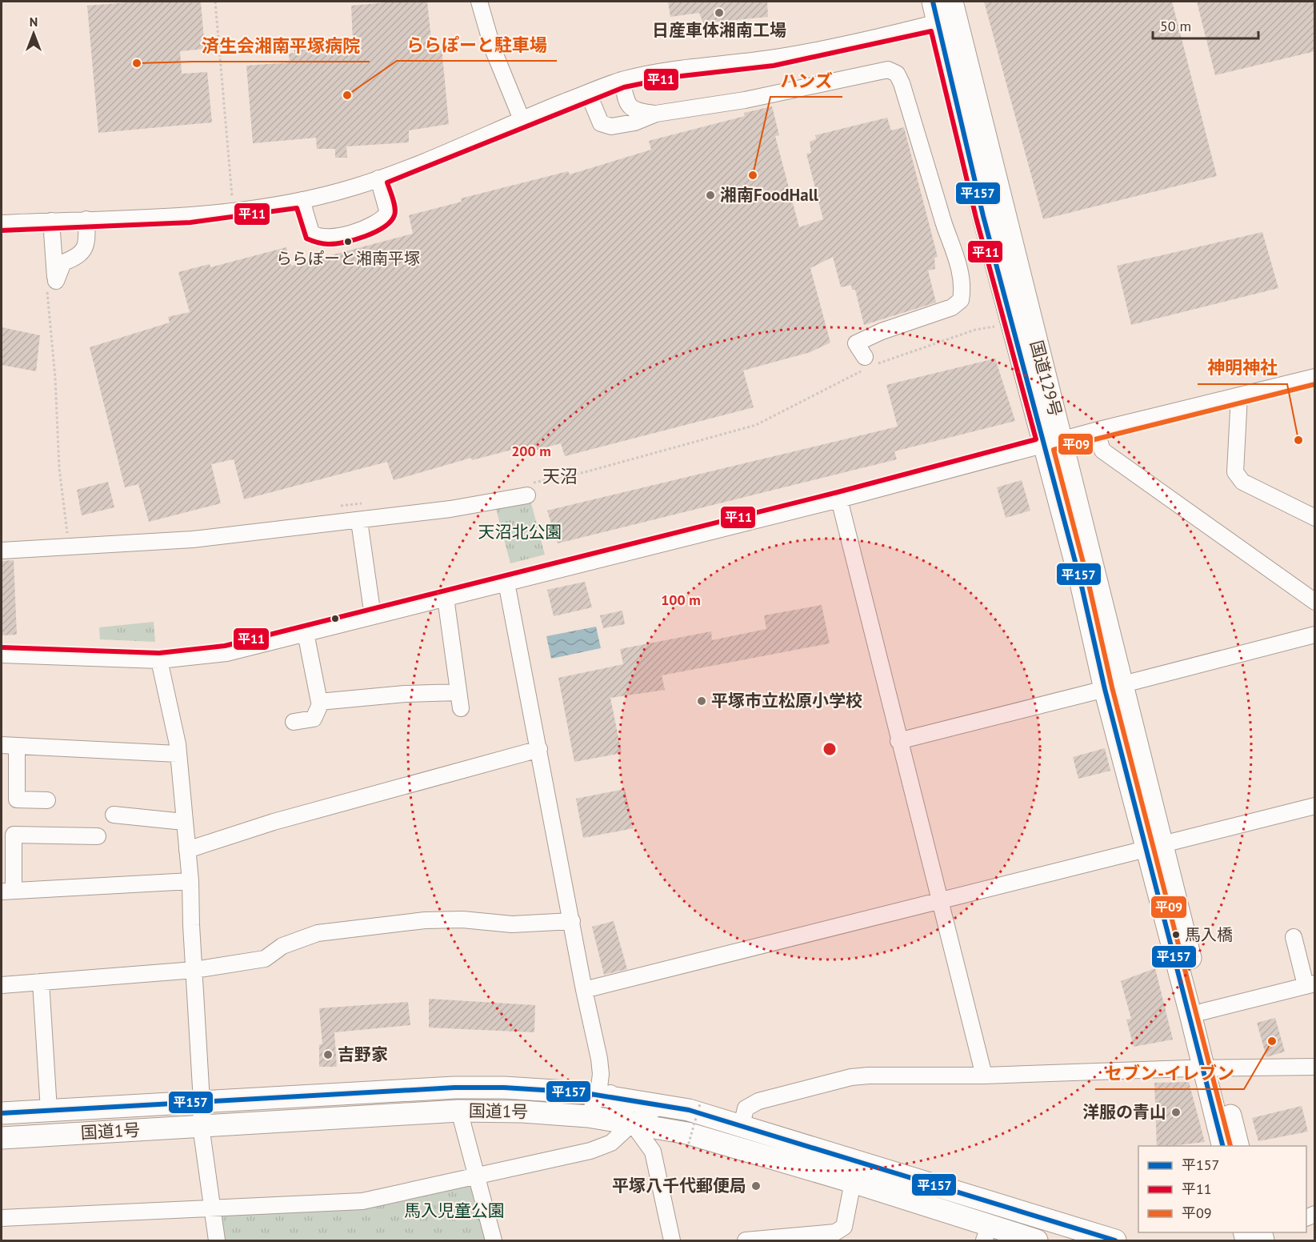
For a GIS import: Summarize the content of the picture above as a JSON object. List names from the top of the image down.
{
  "streets": {
    "highway": ["国道129号", "国道1号"]
  },
  "districts": ["天沼"],
  "parks": ["天沼北公園", "馬入児童公園"],
  "places": [
    "日産車体湘南工場",
    "済生会湘南平塚病院",
    "ららぽーと駐車場",
    "ハンズ",
    "湘南FoodHall",
    "ららぽーと湘南平塚",
    "神明神社",
    "平塚市立松原小学校",
    "馬入橋",
    "セブン-イレブン",
    "吉野家",
    "洋服の青山",
    "平塚八千代郵便局"
  ],
  "lines": ["transit line 平157", "transit line 平11", "transit line 平09"],
  "legend": ["平157", "平11", "平09"],
  "scale_bar": "50 m",
  "north": "top",
  "rings": ["200 m", "100 m"]
}
